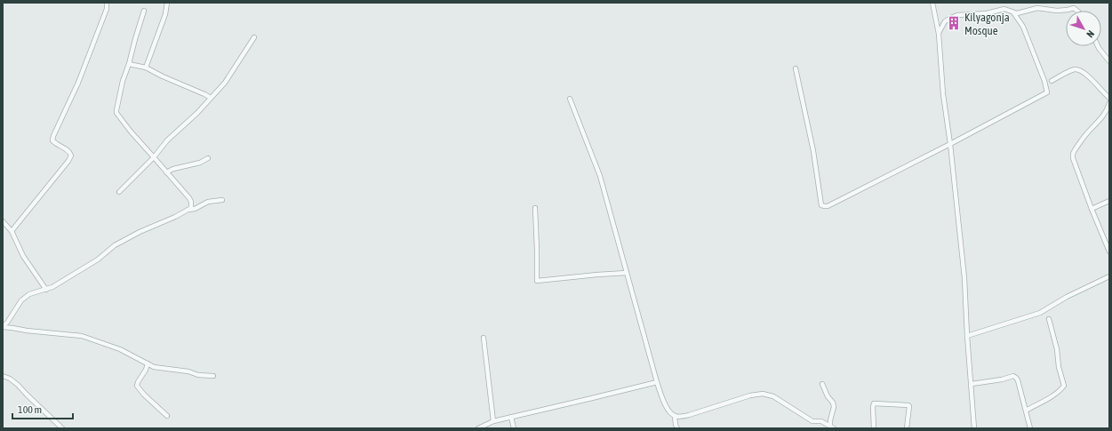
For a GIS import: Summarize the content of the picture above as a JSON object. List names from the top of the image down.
{
  "places": {
    "building": ["Kilyagonja Mosque"]
  },
  "scale_bar": "100 m",
  "north": "bottom right"
}
